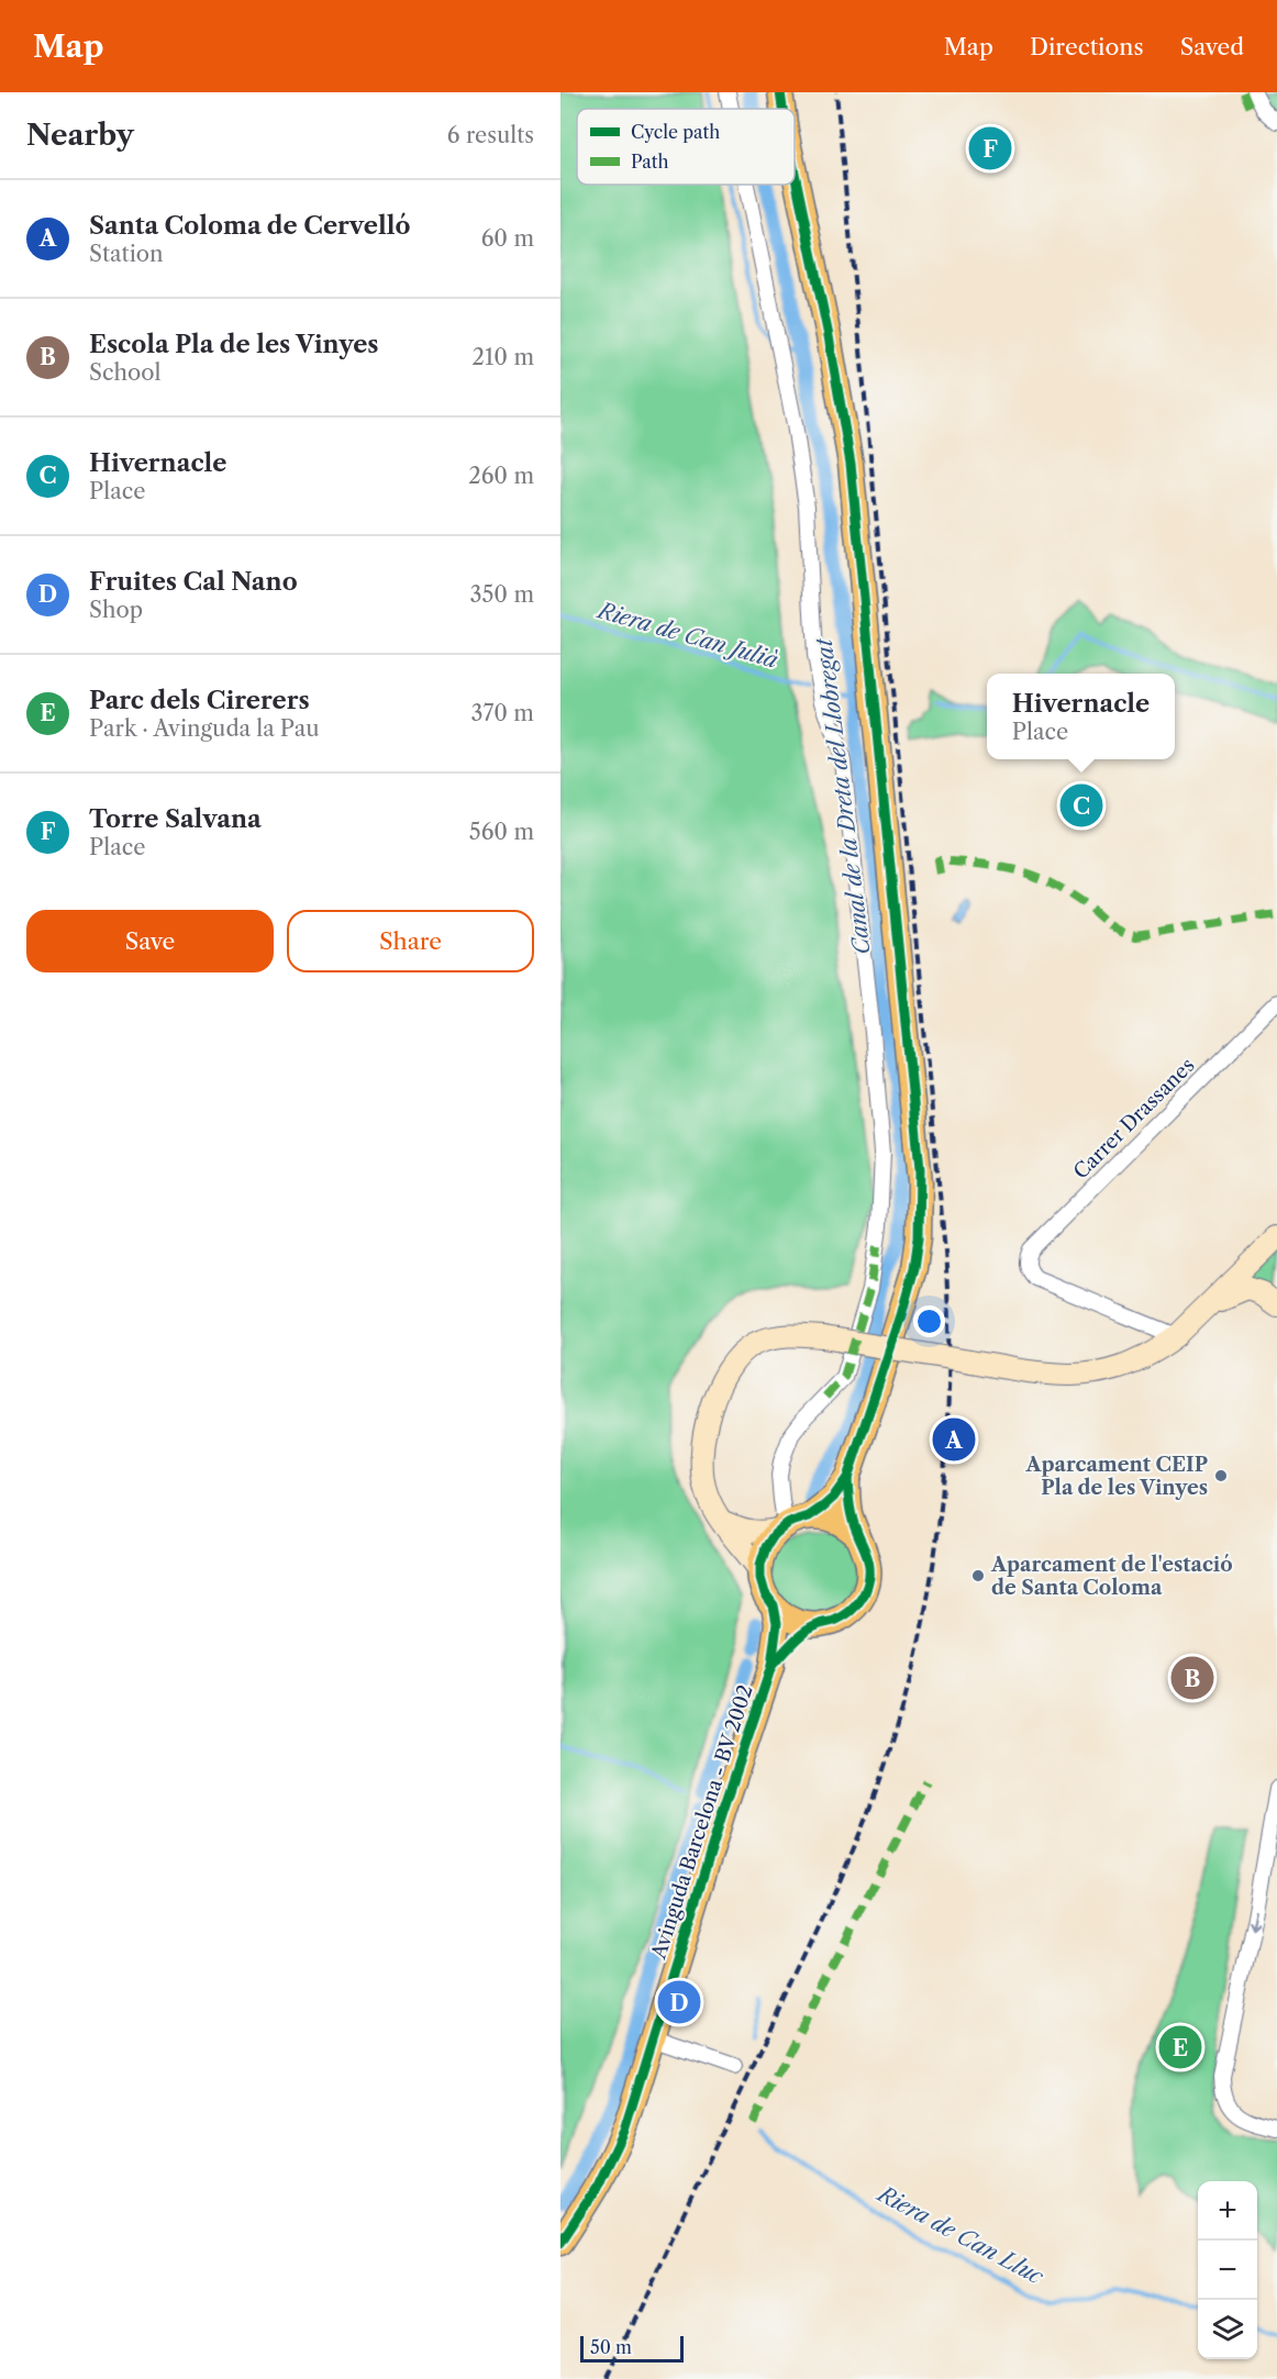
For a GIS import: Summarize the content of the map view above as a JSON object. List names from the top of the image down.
{
  "streets": {
    "main road": ["Avinguda Barcelona - BV 2002"],
    "street": ["Carrer Drassanes"]
  },
  "water": ["Riera de Can Julià", "Canal de la Dreta del Llobregat", "Riera de Can Lluc"],
  "places": ["Aparcament CEIP Pla de les Vinyes", "Aparcament de l'estació de Santa Coloma"],
  "legend": ["Cycle path", "Path"],
  "scale_bar": "50 m",
  "page": {
    "header": "Map",
    "nav": ["Map", "Directions", "Saved"],
    "heading": ["Nearby", "6 results"],
    "pins": [
      "F",
      "C",
      "A",
      "B",
      "D",
      "E"
    ],
    "list": [
      {
        "mark": "A",
        "name": "Santa Coloma de Cervelló",
        "note": "Station",
        "value": "60 m"
      },
      {
        "mark": "B",
        "name": "Escola Pla de les Vinyes",
        "note": "School",
        "value": "210 m"
      },
      {
        "mark": "C",
        "name": "Hivernacle",
        "note": "Place",
        "value": "260 m"
      },
      {
        "mark": "D",
        "name": "Fruites Cal Nano",
        "note": "Shop",
        "value": "350 m"
      },
      {
        "mark": "E",
        "name": "Parc dels Cirerers",
        "note": "Park · Avinguda la Pau",
        "value": "370 m"
      },
      {
        "mark": "F",
        "name": "Torre Salvana",
        "note": "Place",
        "value": "560 m"
      }
    ],
    "popup": ["Hivernacle", "Place"],
    "buttons": ["Save", "Share"],
    "map_buttons": ["+", "−"],
    "scale": "50 m"
  }
}
